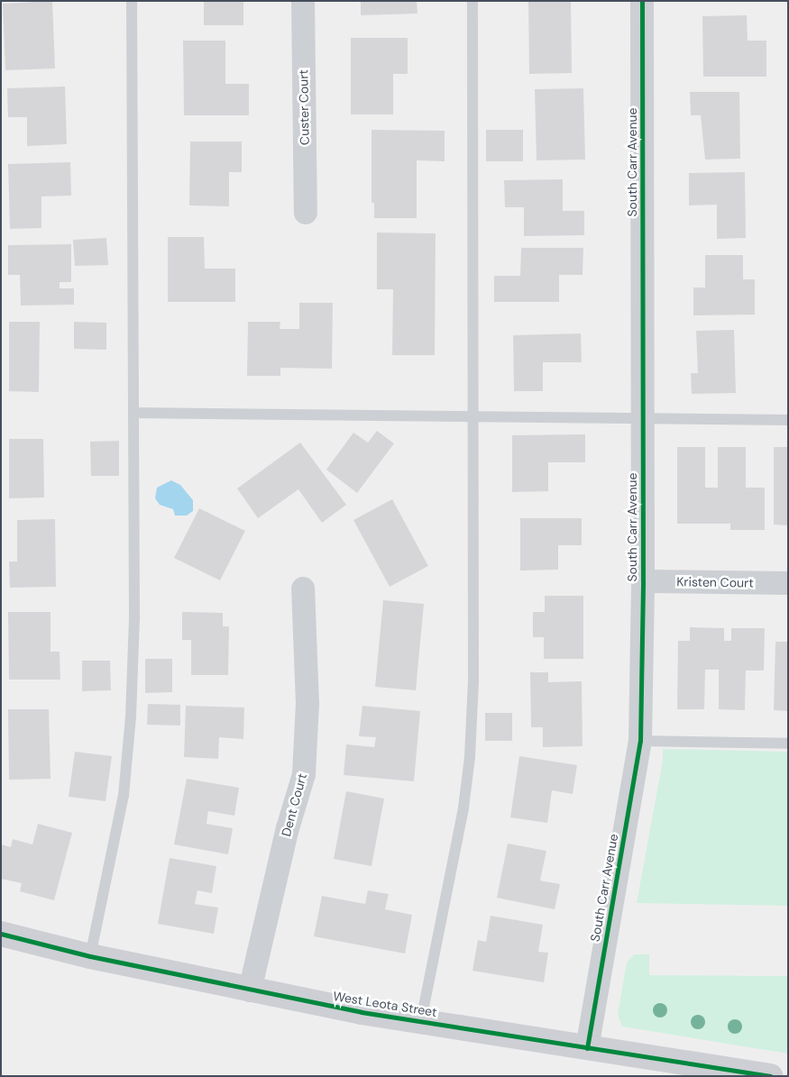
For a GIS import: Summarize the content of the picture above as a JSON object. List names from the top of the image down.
{
  "streets": {
    "street": [
      "Custer Court",
      "South Carr Avenue",
      "Kristen Court",
      "Dent Court",
      "West Leota Street"
    ]
  },
  "crossings": [
    ["South Carr Avenue", "Kristen Court"],
    ["South Carr Avenue", "West Leota Street"],
    ["Dent Court", "West Leota Street"]
  ]
}
